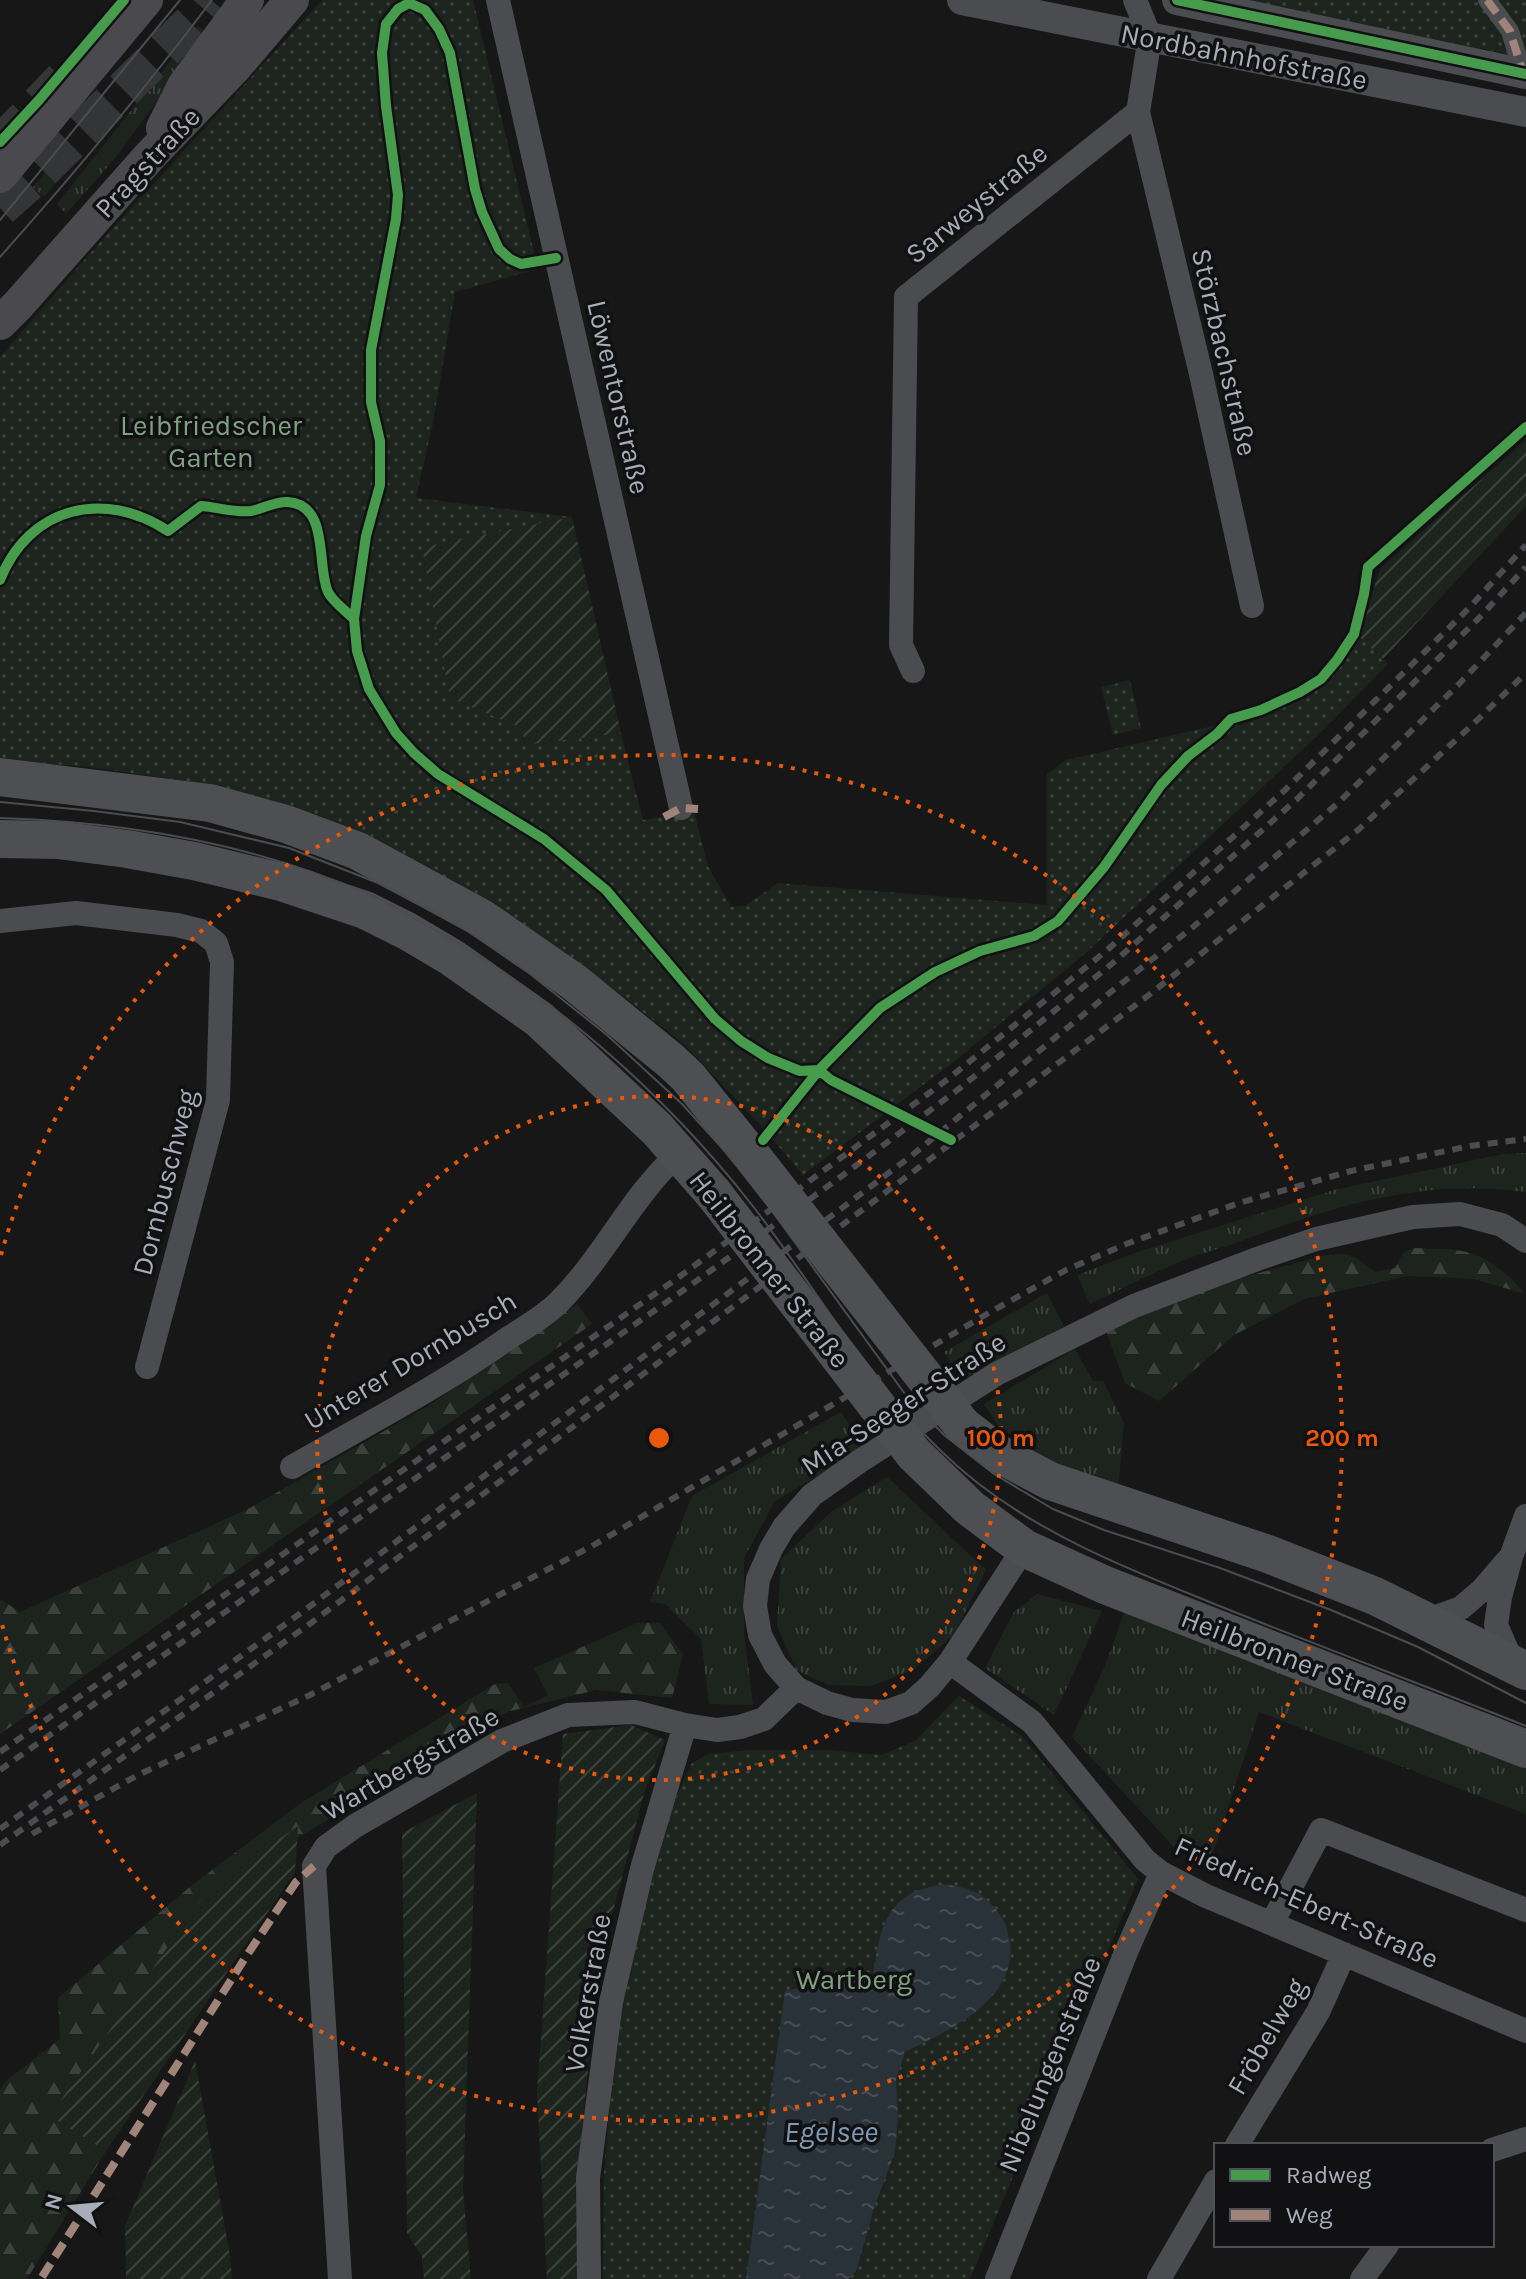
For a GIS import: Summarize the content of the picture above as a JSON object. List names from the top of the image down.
{
  "streets": {
    "main road": ["Pragstraße", "Heilbronner Straße"],
    "street": [
      "Nordbahnhofstraße",
      "Sarweystraße",
      "Störzbachstraße",
      "Löwentorstraße",
      "Dornbuschweg",
      "Unterer Dornbusch",
      "Mia-Seeger-Straße",
      "Wartbergstraße",
      "Friedrich-Ebert-Straße",
      "Volkerstraße",
      "Fröbelweg",
      "Nibelungenstraße"
    ]
  },
  "crossings": [
    ["Sarweystraße", "Störzbachstraße"],
    ["Heilbronner Straße", "Unterer Dornbusch"],
    ["Heilbronner Straße", "Mia-Seeger-Straße"],
    ["Mia-Seeger-Straße", "Wartbergstraße"],
    ["Mia-Seeger-Straße", "Friedrich-Ebert-Straße"],
    ["Wartbergstraße", "Volkerstraße"],
    ["Friedrich-Ebert-Straße", "Fröbelweg"],
    ["Friedrich-Ebert-Straße", "Nibelungenstraße"]
  ],
  "water": ["Egelsee"],
  "parks": ["Leibfriedscher Garten", "Wartberg"],
  "legend": ["Radweg", "Weg"],
  "north": "left",
  "rings": ["100 m", "200 m"]
}
